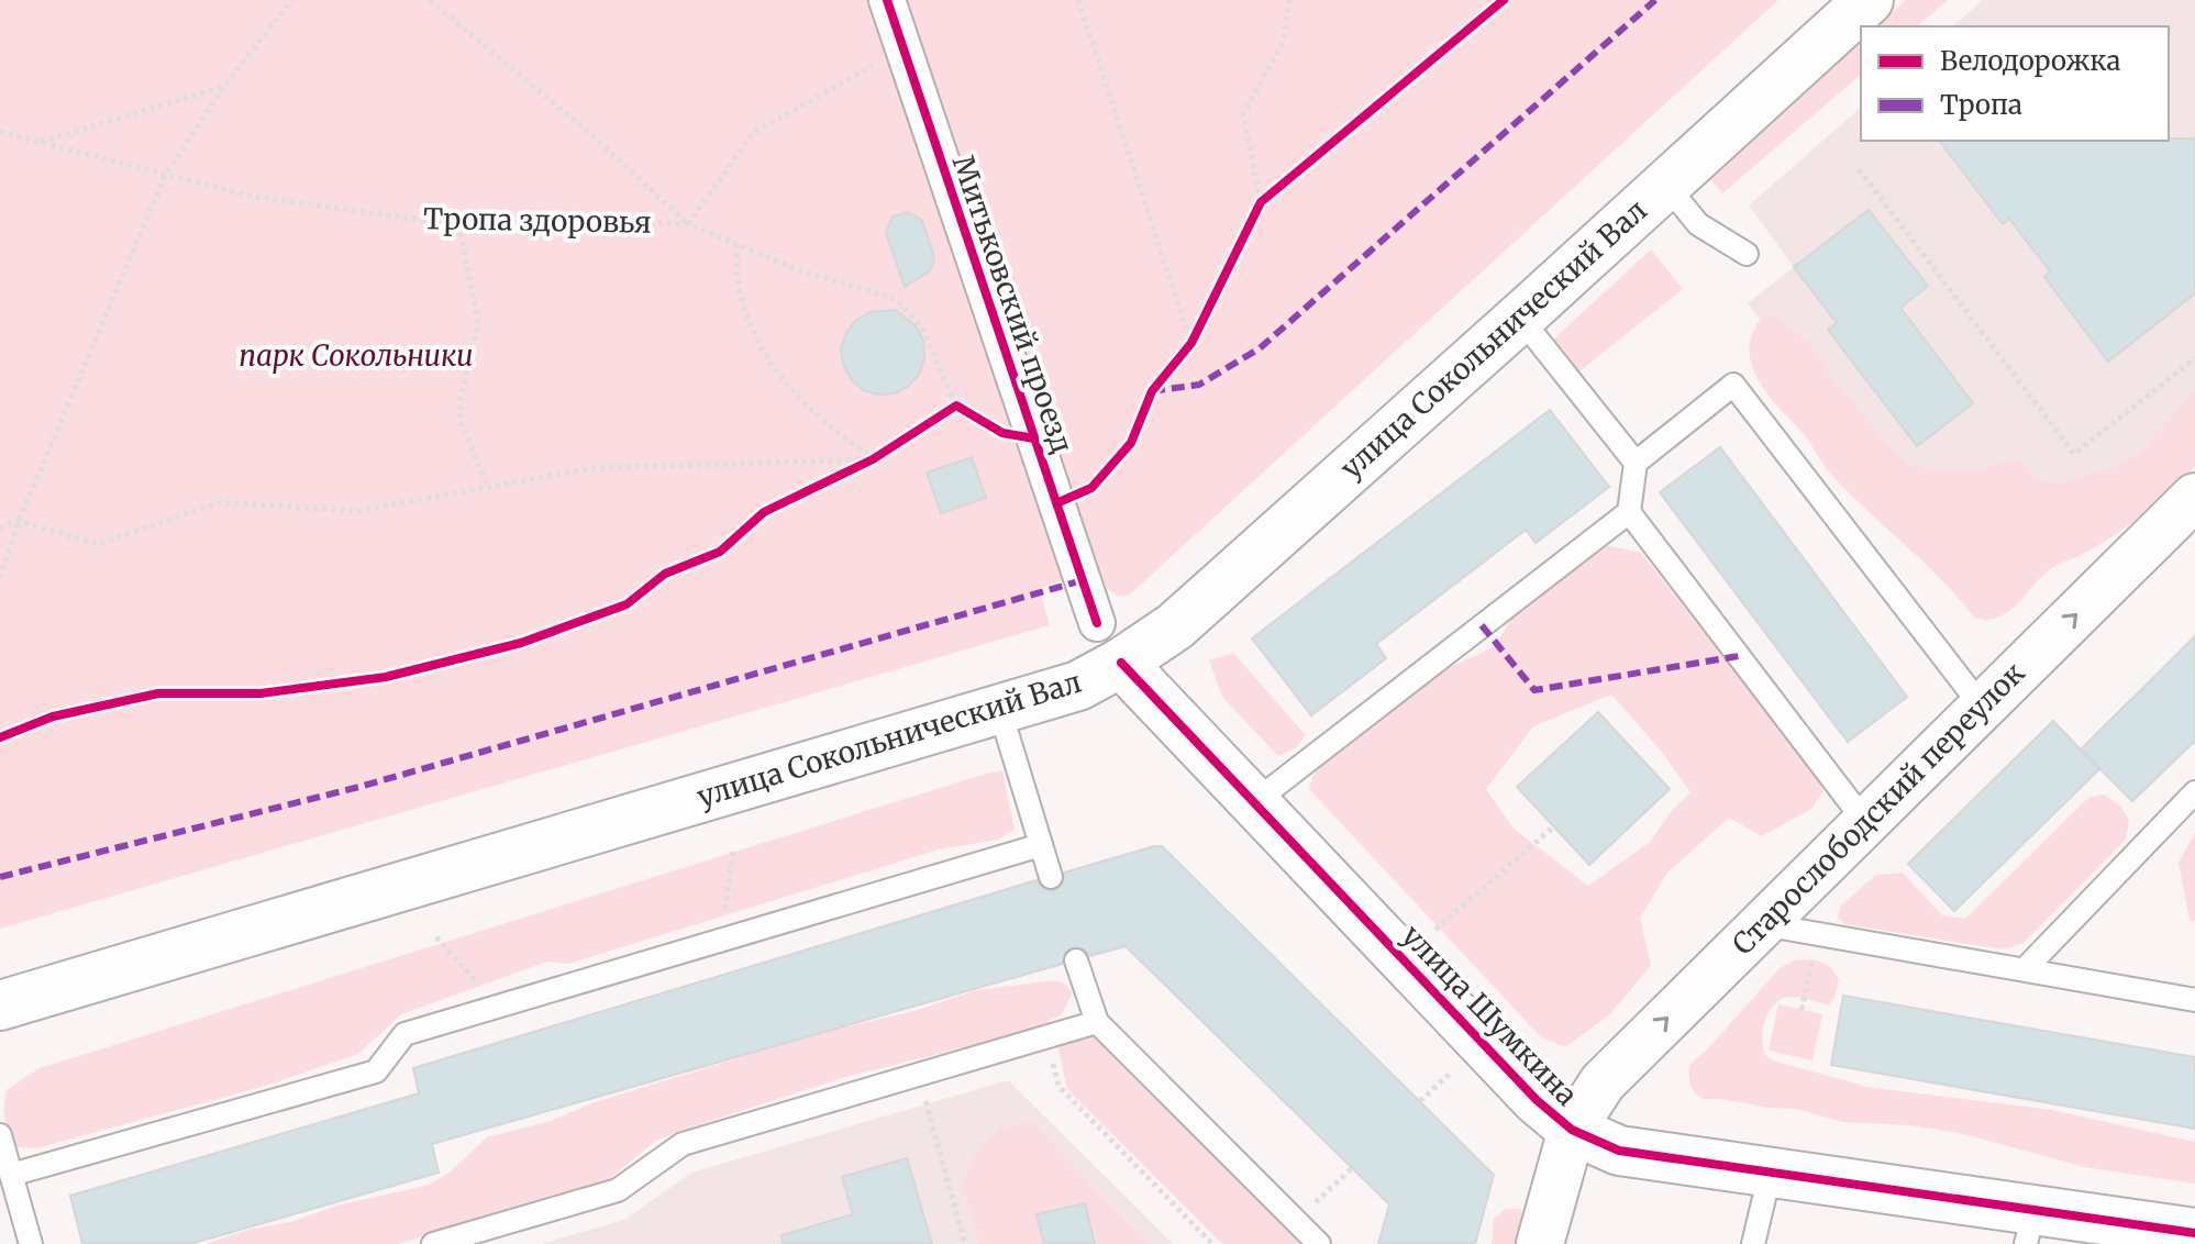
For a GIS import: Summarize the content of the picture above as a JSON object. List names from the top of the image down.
{
  "streets": {
    "main road": ["улица Сокольнический Вал", "улица Шумкина"],
    "street": ["Митьковский проезд", "Старослободский переулок"],
    "path": ["Тропа здоровья"]
  },
  "crossings": [
    ["улица Сокольнический Вал", "улица Шумкина"],
    ["Старослободский переулок", "улица Шумкина"]
  ],
  "one_way": ["Старослободский переулок"],
  "parks": ["парк Сокольники"],
  "legend": ["Велодорожка", "Тропа"]
}
